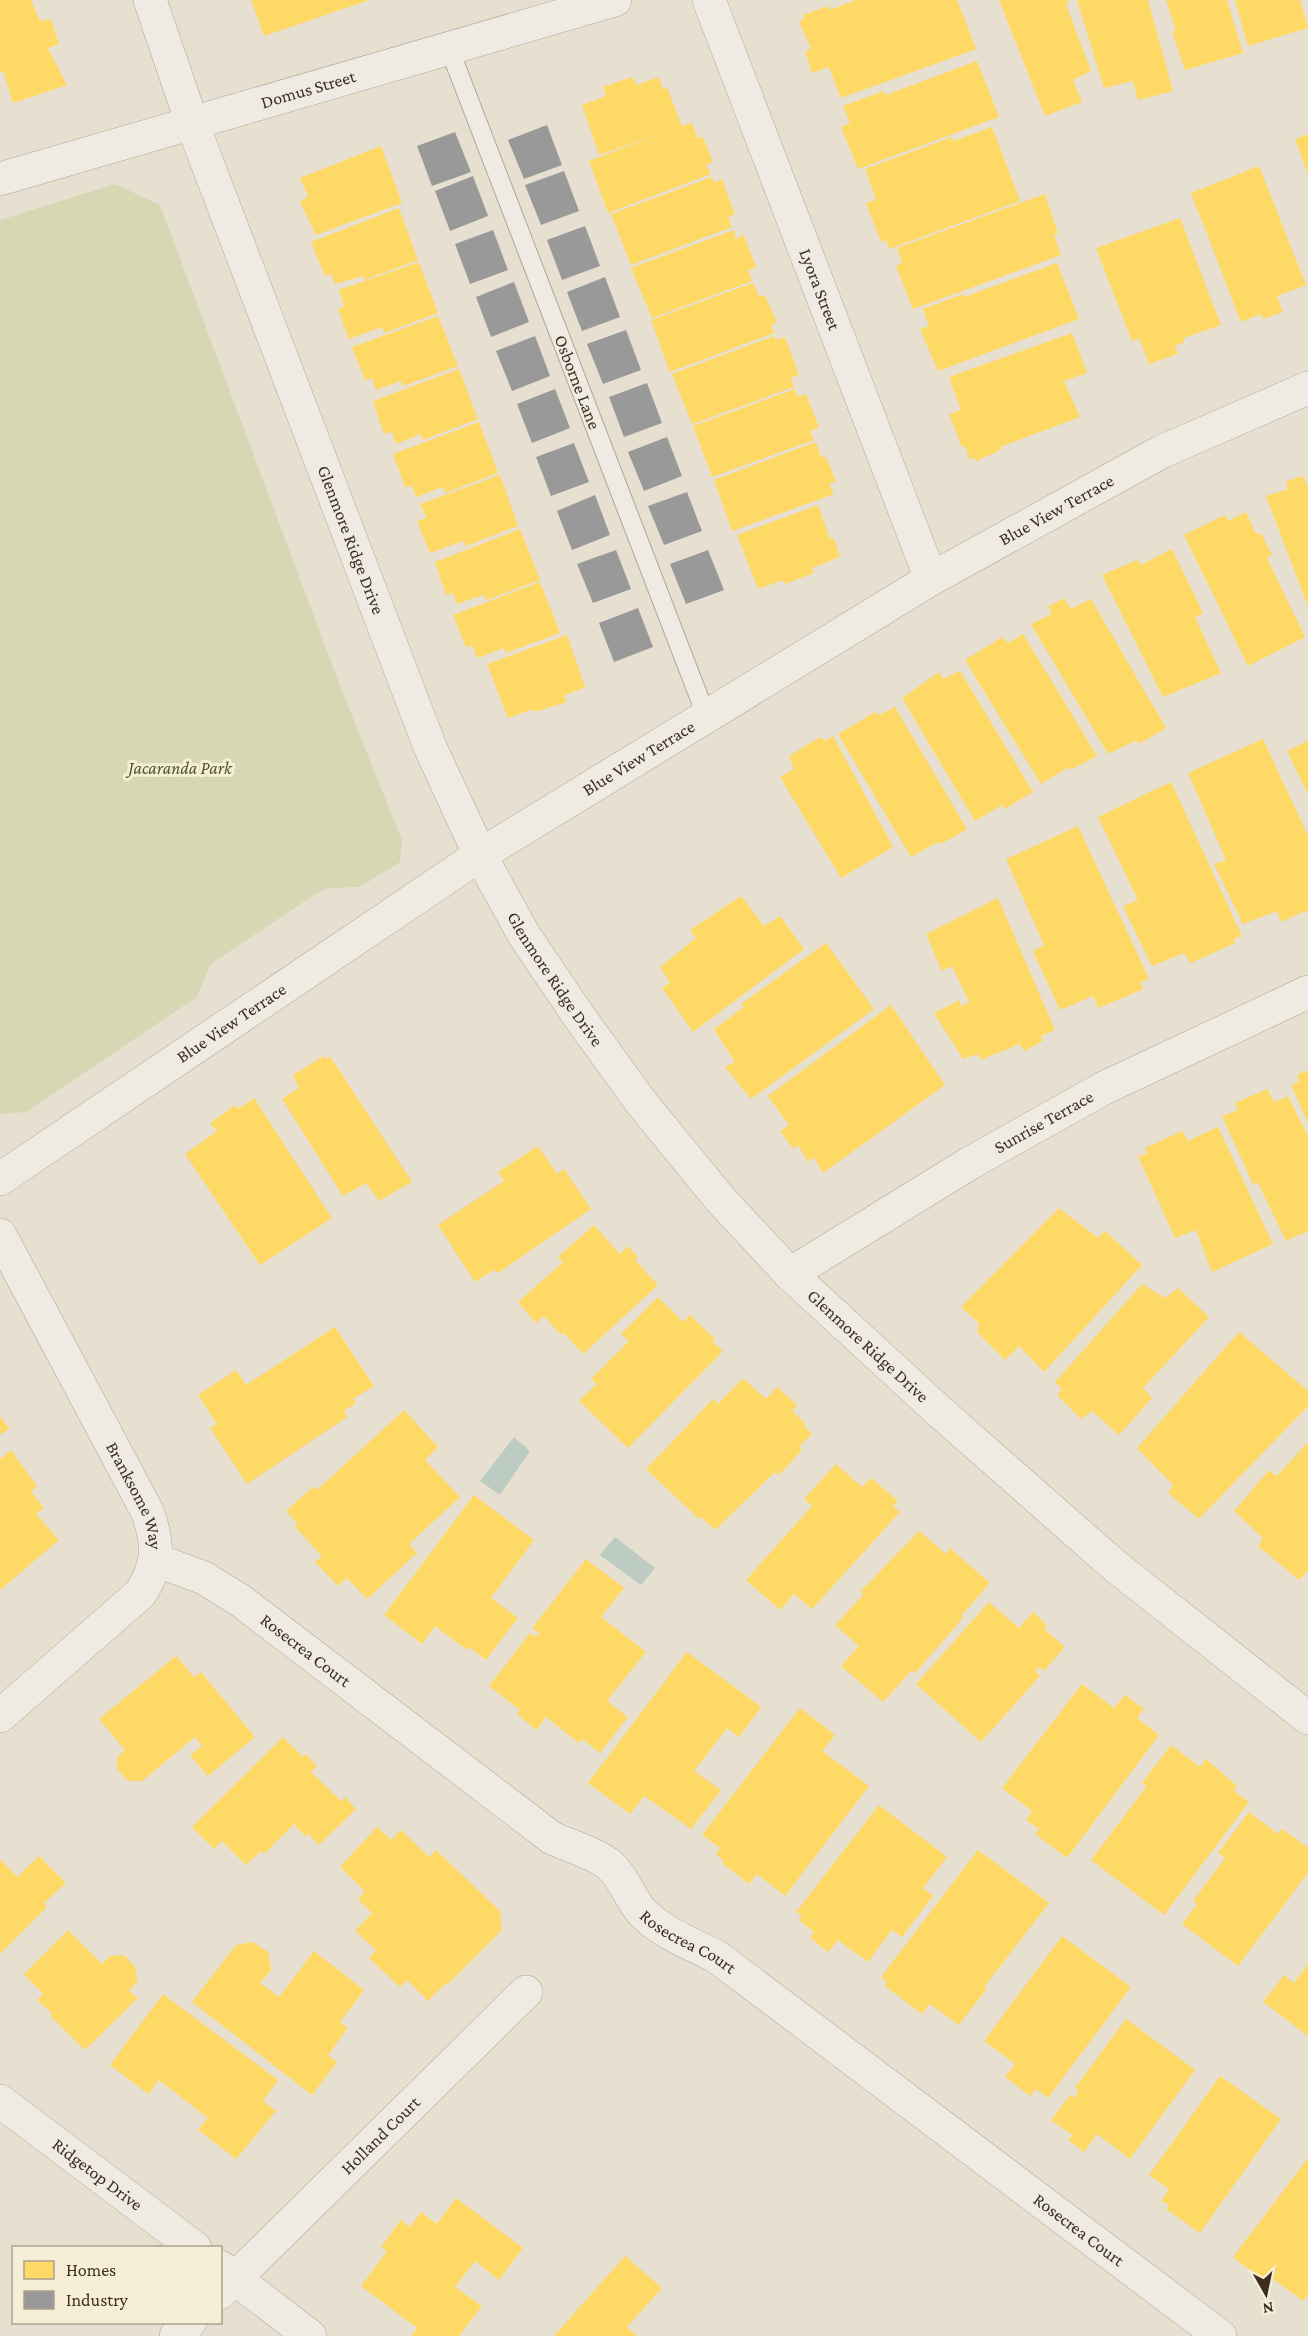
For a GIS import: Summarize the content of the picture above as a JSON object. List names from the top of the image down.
{
  "streets": {
    "street": [
      "Domus Street",
      "Lyora Street",
      "Blue View Terrace",
      "Glenmore Ridge Drive",
      "Sunrise Terrace",
      "Branksome Way",
      "Rosecrea Court",
      "Holland Court",
      "Ridgetop Drive"
    ],
    "lane": ["Osborne Lane"]
  },
  "crossings": [
    ["Domus Street", "Osborne Lane"],
    ["Domus Street", "Glenmore Ridge Drive"],
    ["Lyora Street", "Blue View Terrace"],
    ["Osborne Lane", "Blue View Terrace"],
    ["Blue View Terrace", "Glenmore Ridge Drive"],
    ["Glenmore Ridge Drive", "Sunrise Terrace"],
    ["Branksome Way", "Rosecrea Court"]
  ],
  "parks": ["Jacaranda Park"],
  "legend": ["Homes", "Industry"],
  "north": "bottom"
}
